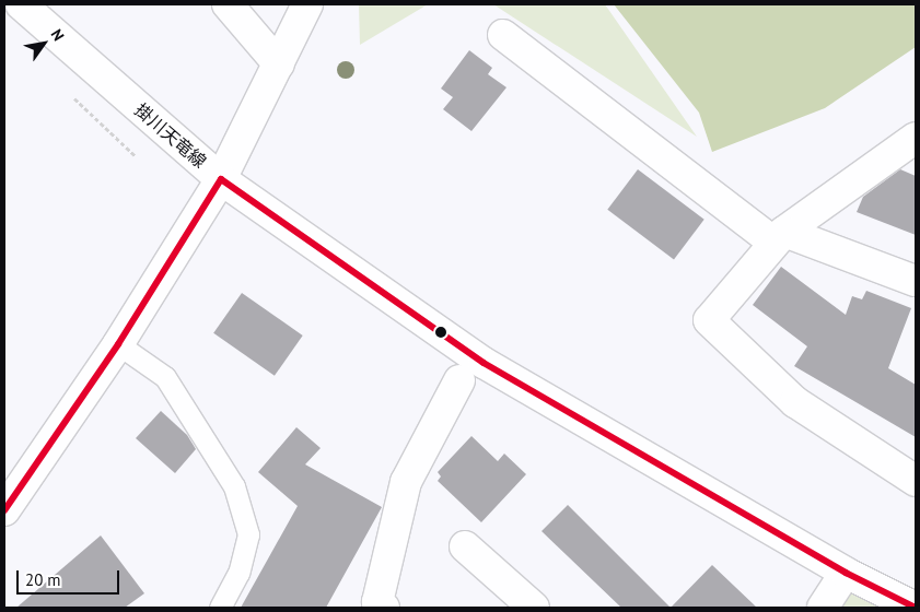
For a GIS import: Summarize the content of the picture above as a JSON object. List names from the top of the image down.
{
  "streets": {
    "street": ["掛川天竜線"]
  },
  "scale_bar": "20 m",
  "north": "top right"
}
